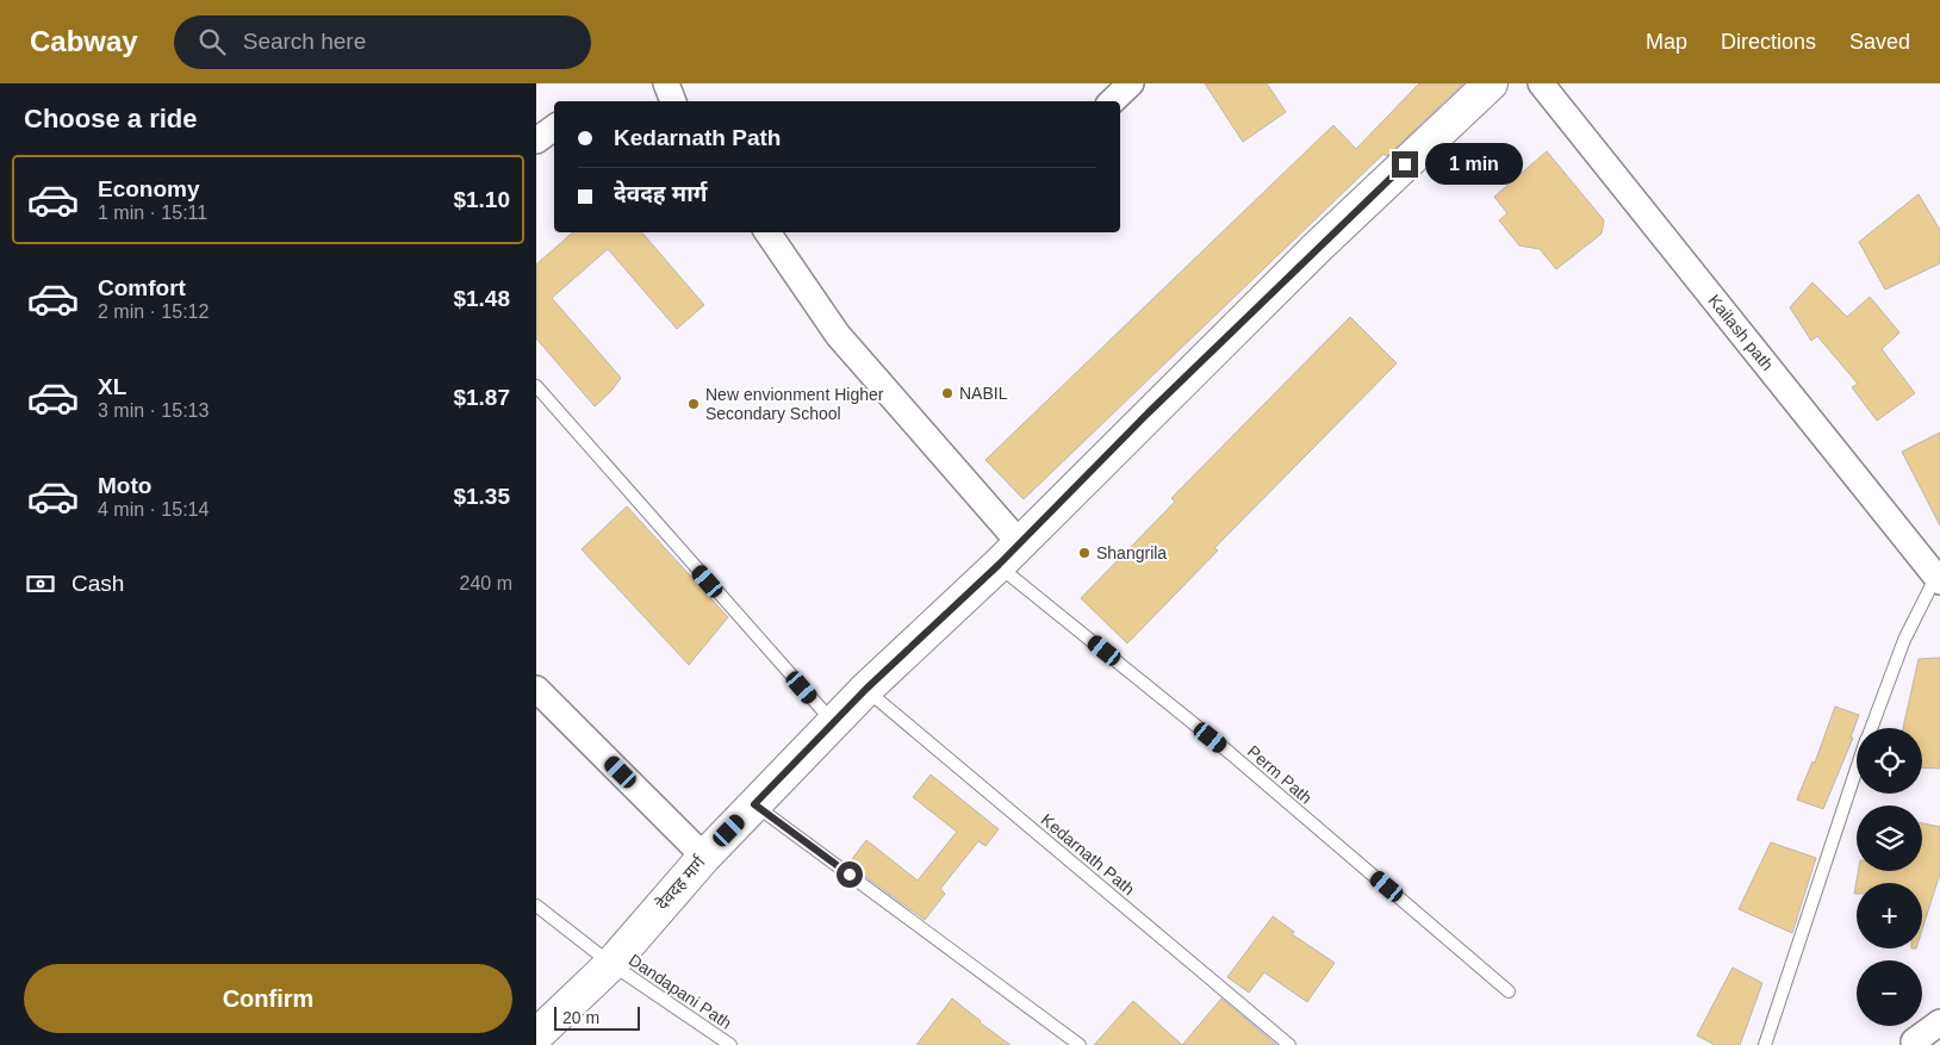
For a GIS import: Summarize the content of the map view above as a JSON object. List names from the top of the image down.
{
  "streets": {
    "main road": ["देवदह मार्ग"],
    "street": ["Kailash path"],
    "lane": ["Perm Path", "Kedarnath Path", "Dandapani Path"]
  },
  "crossings": [
    ["Perm Path", "देवदह मार्ग"],
    ["Kedarnath Path", "देवदह मार्ग"],
    ["देवदह मार्ग", "Dandapani Path"]
  ],
  "places": ["NABIL", "New envionment Higher Secondary School", "Shangrila"],
  "scale_bar": "20 m",
  "page": {
    "header": "Cabway",
    "search": "Search here",
    "nav": ["Map", "Directions", "Saved"],
    "heading": "Choose a ride",
    "banner": ["Kedarnath Path", "देवदह मार्ग"],
    "bubble": "1 min",
    "list": [
      {
        "name": "Economy",
        "note": "1 min · 15:11",
        "value": "$1.10"
      },
      {
        "name": "Comfort",
        "note": "2 min · 15:12",
        "value": "$1.48"
      },
      {
        "name": "XL",
        "note": "3 min · 15:13",
        "value": "$1.87"
      },
      {
        "name": "Moto",
        "note": "4 min · 15:14",
        "value": "$1.35"
      }
    ],
    "pay": ["Cash", "240 m"],
    "map_buttons": ["+", "−"],
    "buttons": "Confirm",
    "scale": "20 m"
  }
}
